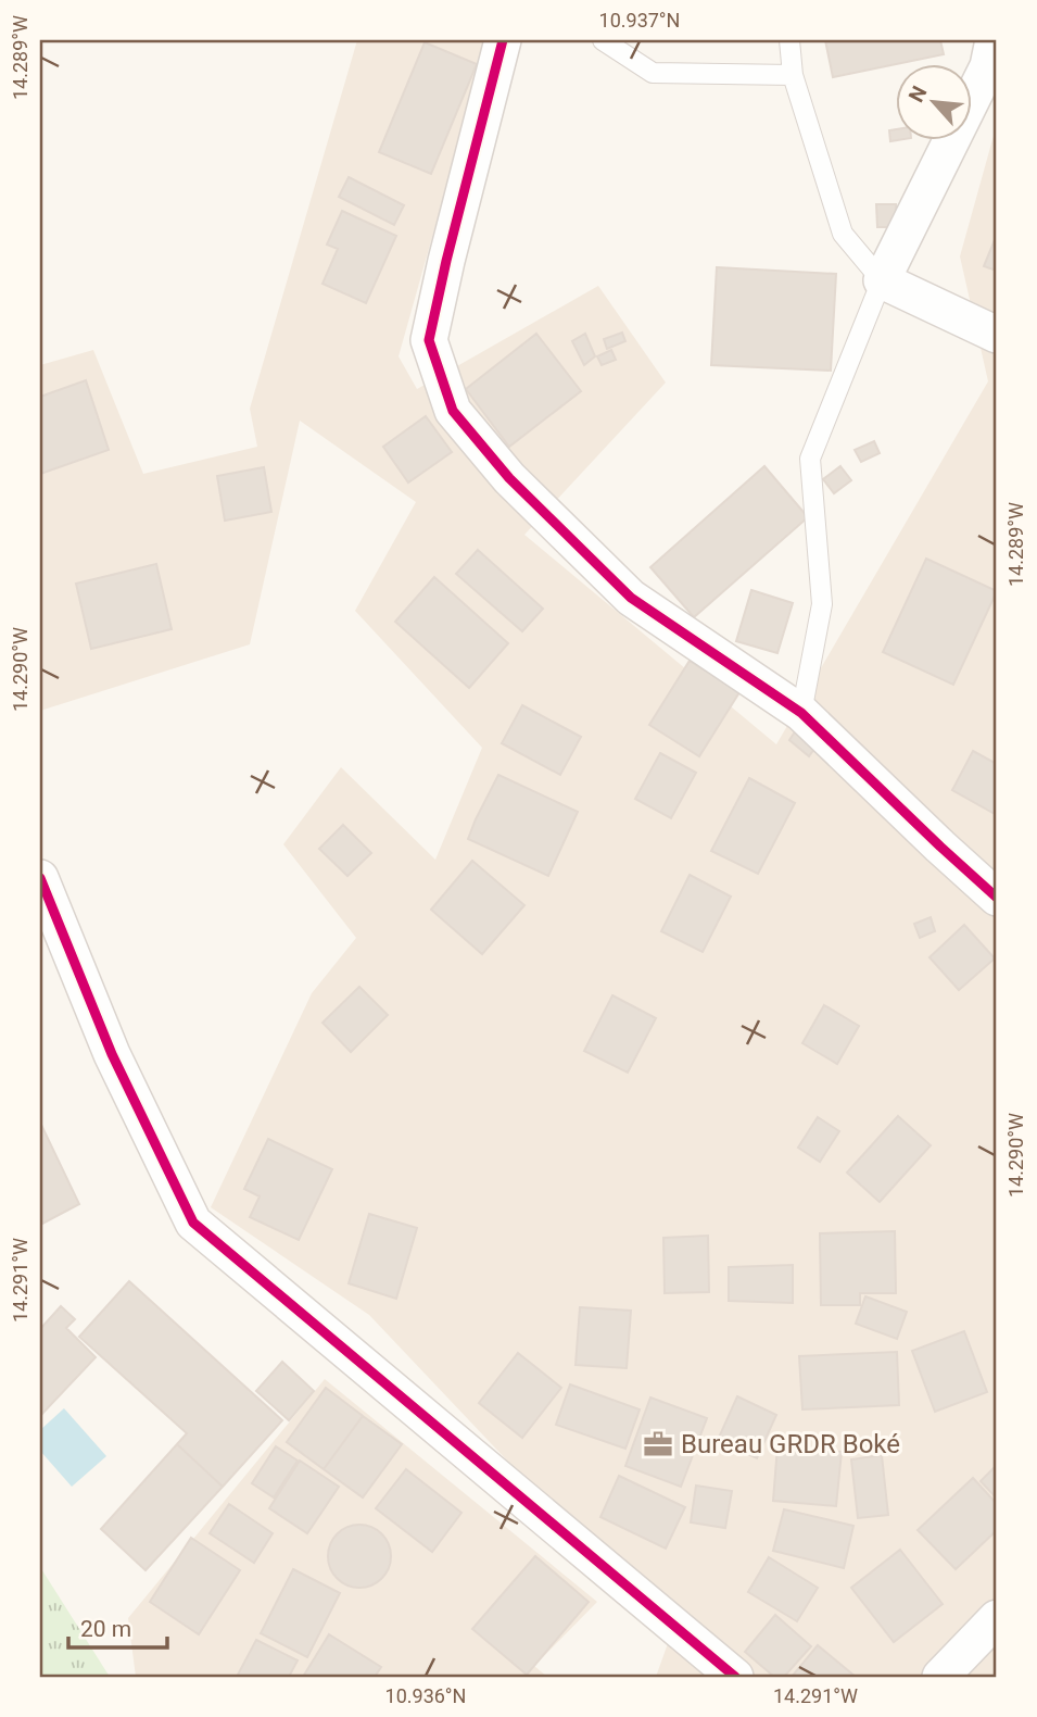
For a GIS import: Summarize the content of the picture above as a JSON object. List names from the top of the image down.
{
  "places": {
    "office": ["Bureau GRDR Boké"]
  },
  "scale_bar": "20 m",
  "north": "top left",
  "coordinates": [
    "10.937°N",
    "14.289°W",
    "14.290°W",
    "14.291°W",
    "10.936°N"
  ]
}
